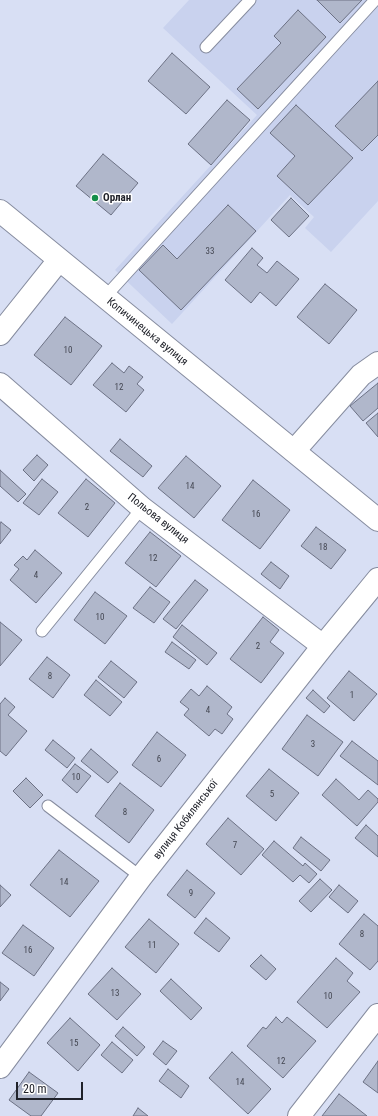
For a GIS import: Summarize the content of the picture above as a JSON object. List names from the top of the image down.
{
  "streets": {
    "street": ["Копичинецька вулиця", "Польова вулиця", "вулиця Кобилянської"]
  },
  "crossings": [
    ["Польова вулиця", "вулиця Кобилянської"]
  ],
  "places": ["Орлан"],
  "house_numbers": [
    "33",
    "10",
    "12",
    "14",
    "2",
    "16",
    "18",
    "12",
    "4",
    "10",
    "2",
    "8",
    "1",
    "4",
    "3",
    "6",
    "10",
    "5",
    "8",
    "7",
    "14",
    "9",
    "8",
    "11",
    "16",
    "13",
    "10",
    "15",
    "12",
    "14"
  ],
  "scale_bar": "20 m"
}
